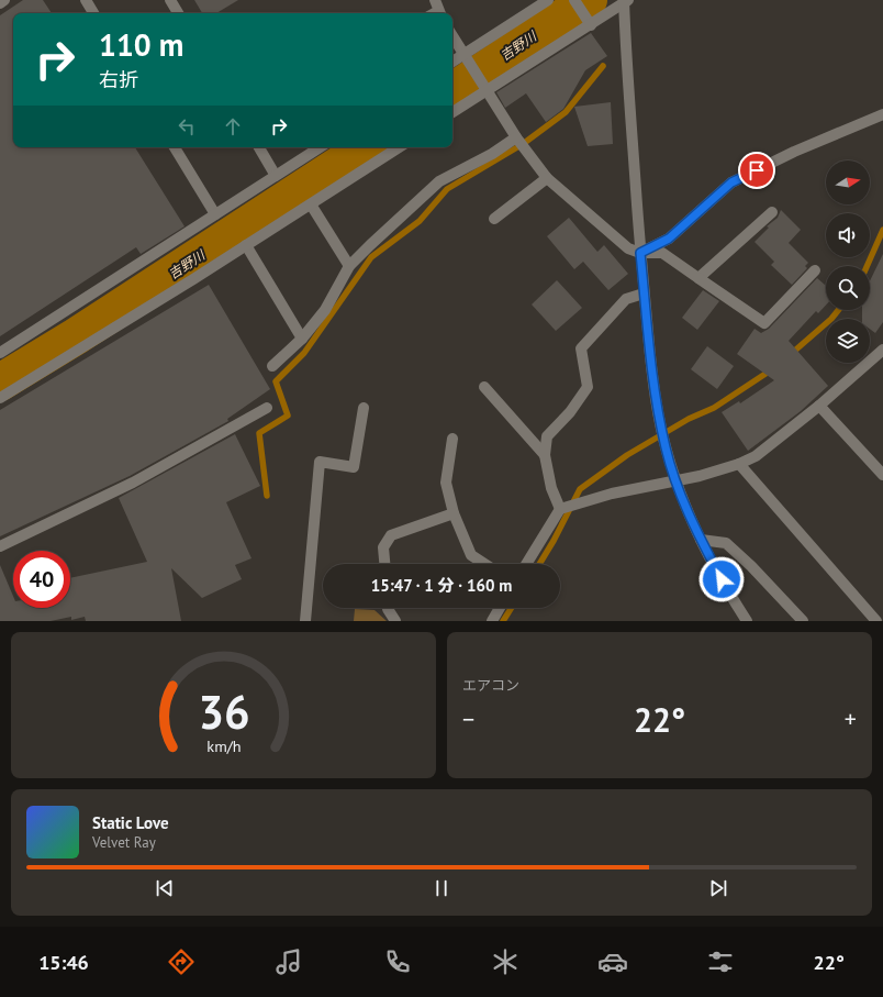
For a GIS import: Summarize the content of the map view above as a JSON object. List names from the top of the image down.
{
  "water": ["吉野川"],
  "north": "right",
  "page": {
    "turn": ["110 m", "右折"],
    "limit": "40",
    "trip": "15:47 · 1 分 · 160 m",
    "tile": "エアコン",
    "heat": ["−", "22°", "+"],
    "song": ["Static Love", "Velvet Ray"],
    "tabs": ["15:46", "22°"],
    "gauge": ["36", "km/h"]
  }
}
